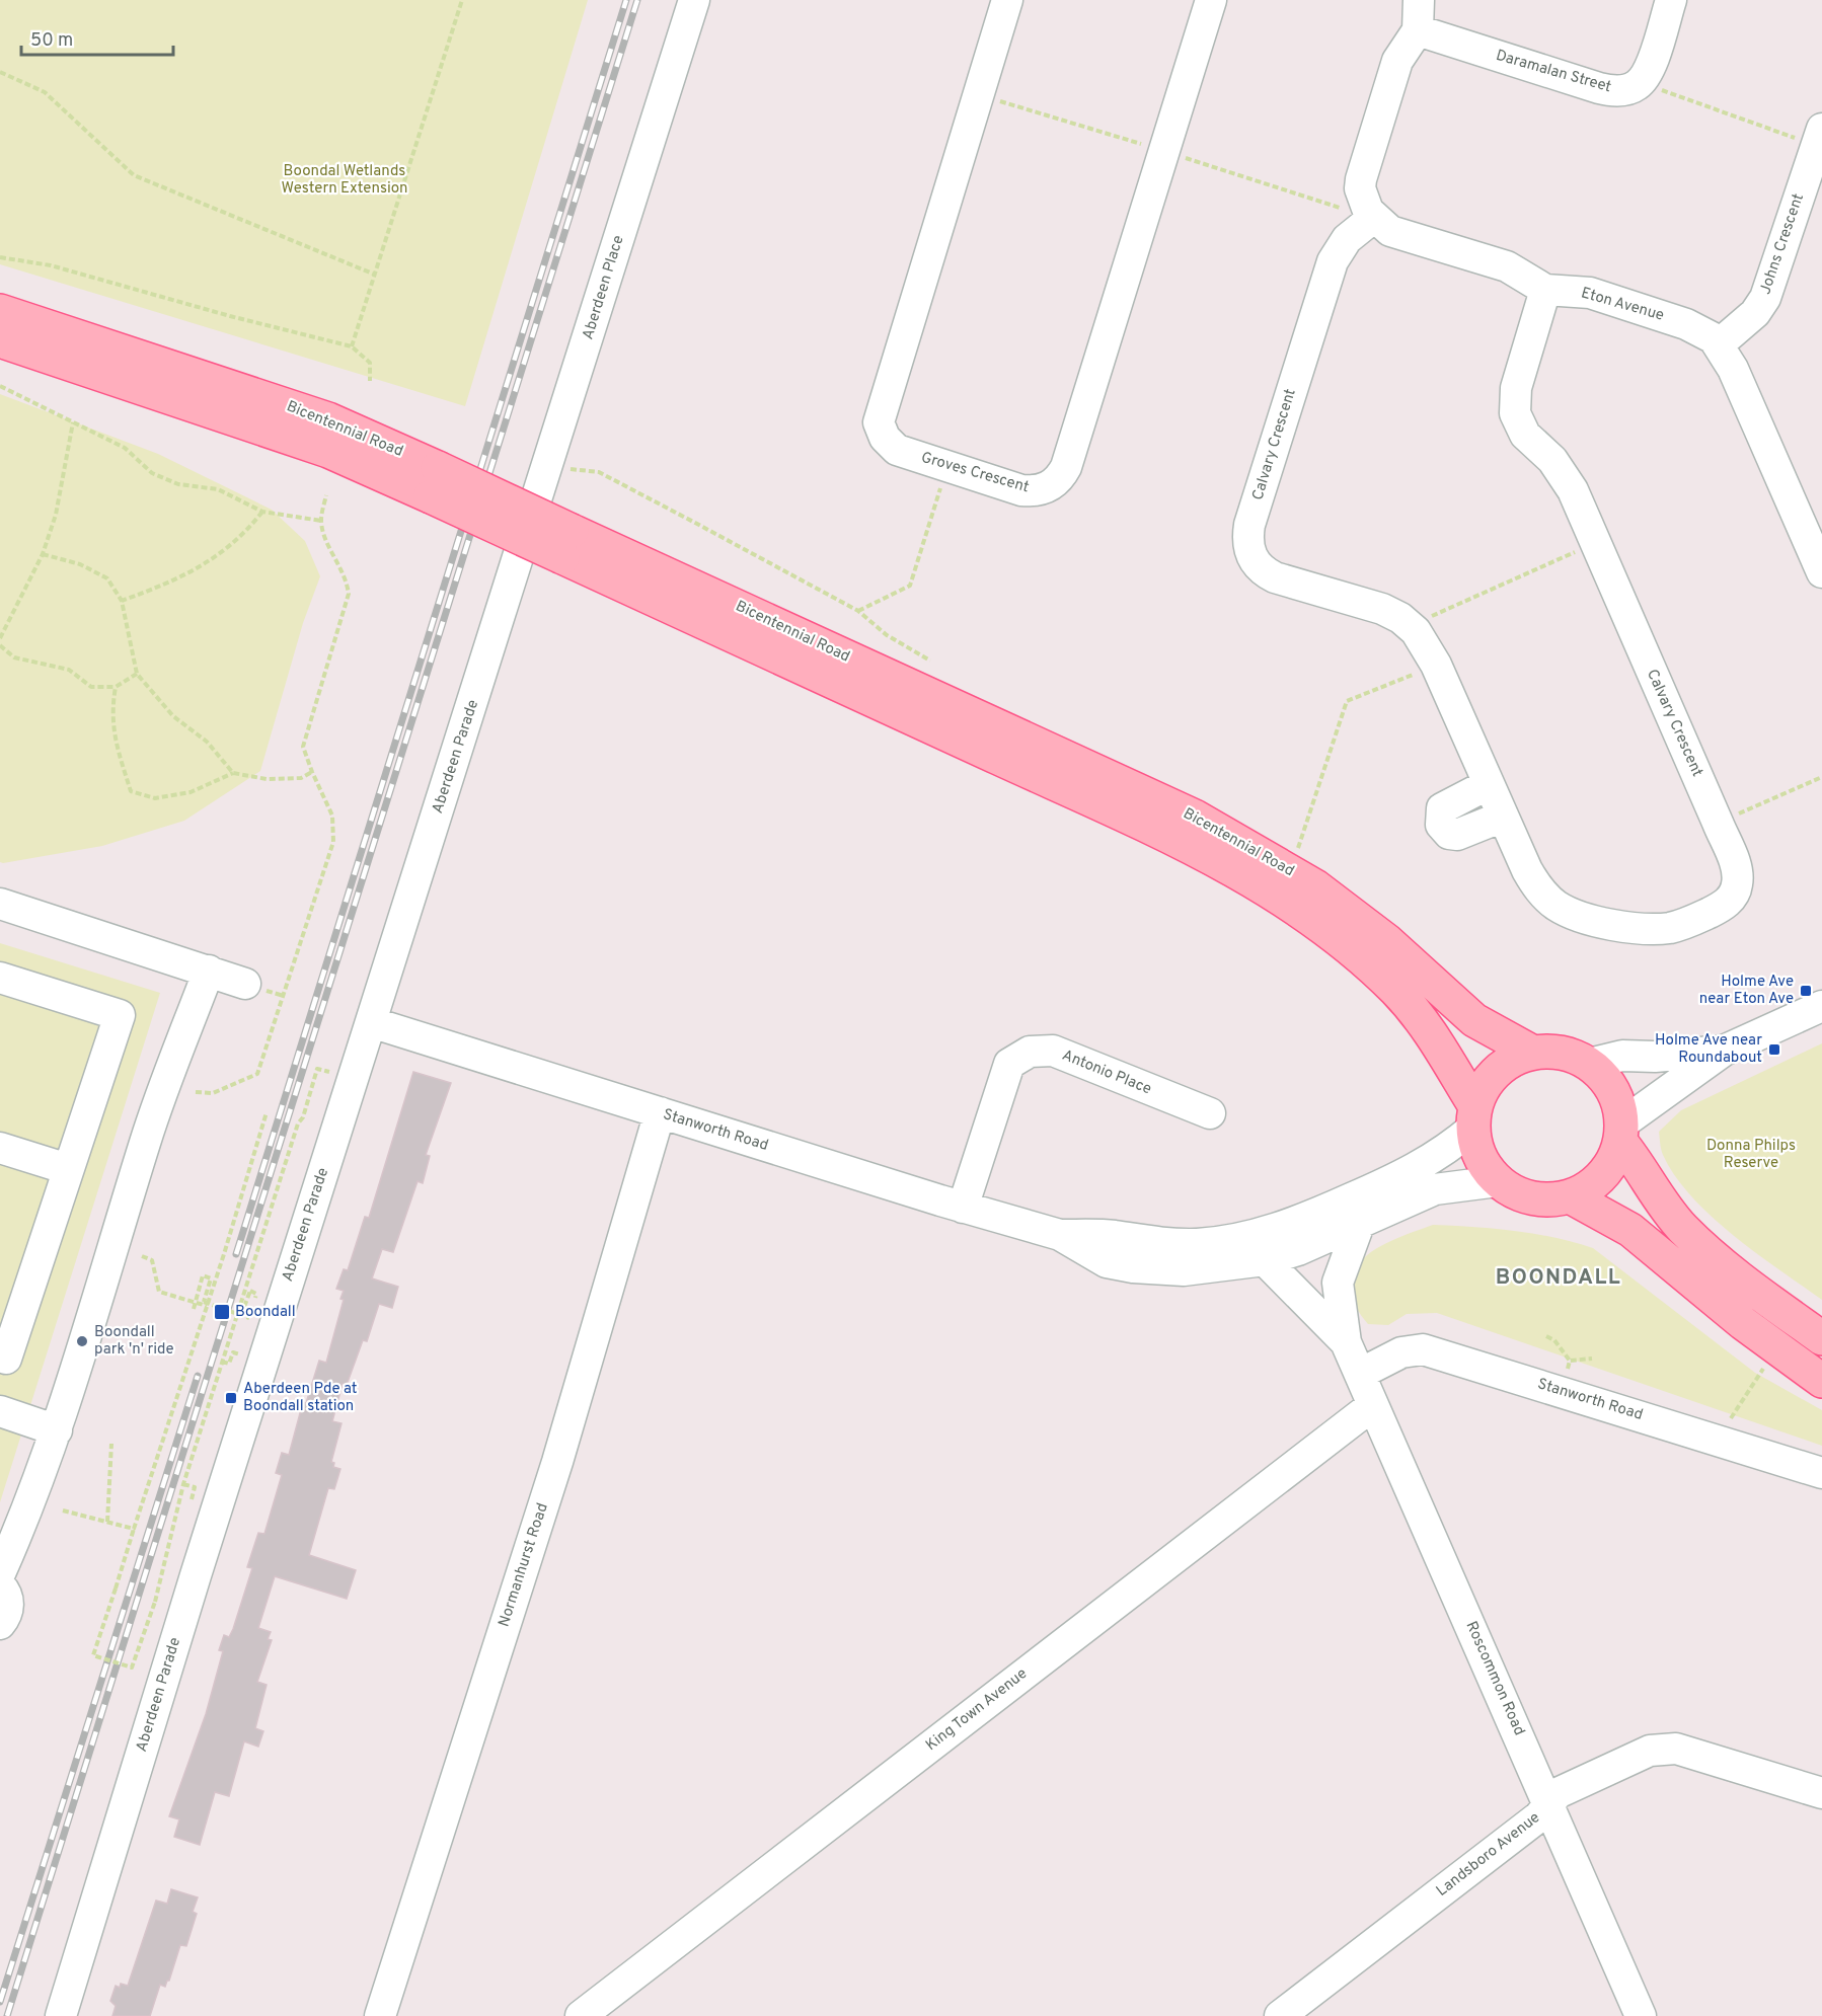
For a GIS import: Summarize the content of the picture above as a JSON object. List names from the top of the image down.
{
  "streets": {
    "main road": ["Bicentennial Road"],
    "street": [
      "Daramalan Street",
      "Johns Crescent",
      "Aberdeen Place",
      "Eton Avenue",
      "Calvary Crescent",
      "Groves Crescent",
      "Aberdeen Parade",
      "Antonio Place",
      "Stanworth Road",
      "Normanhurst Road",
      "Roscommon Road",
      "King Town Avenue",
      "Landsboro Avenue"
    ]
  },
  "crossings": [
    ["Johns Crescent", "Eton Avenue"],
    ["Aberdeen Place", "Aberdeen Parade"],
    ["Eton Avenue", "Calvary Crescent"],
    ["Bicentennial Road", "Stanworth Road"],
    ["Aberdeen Parade", "Stanworth Road"],
    ["Antonio Place", "Stanworth Road"],
    ["Stanworth Road", "Normanhurst Road"],
    ["Stanworth Road", "Roscommon Road"],
    ["Roscommon Road", "King Town Avenue"],
    ["Roscommon Road", "Landsboro Avenue"]
  ],
  "districts": ["BOONDALL"],
  "parks": ["Boondal Wetlands Western Extension", "Donna Philps Reserve"],
  "places": {
    "transit": [
      "Holme Ave near Eton Ave",
      "Holme Ave near Roundabout",
      "Boondall",
      "Aberdeen Pde at Boondall station"
    ],
    "other": ["Boondall park 'n' ride"]
  },
  "scale_bar": "50 m"
}
